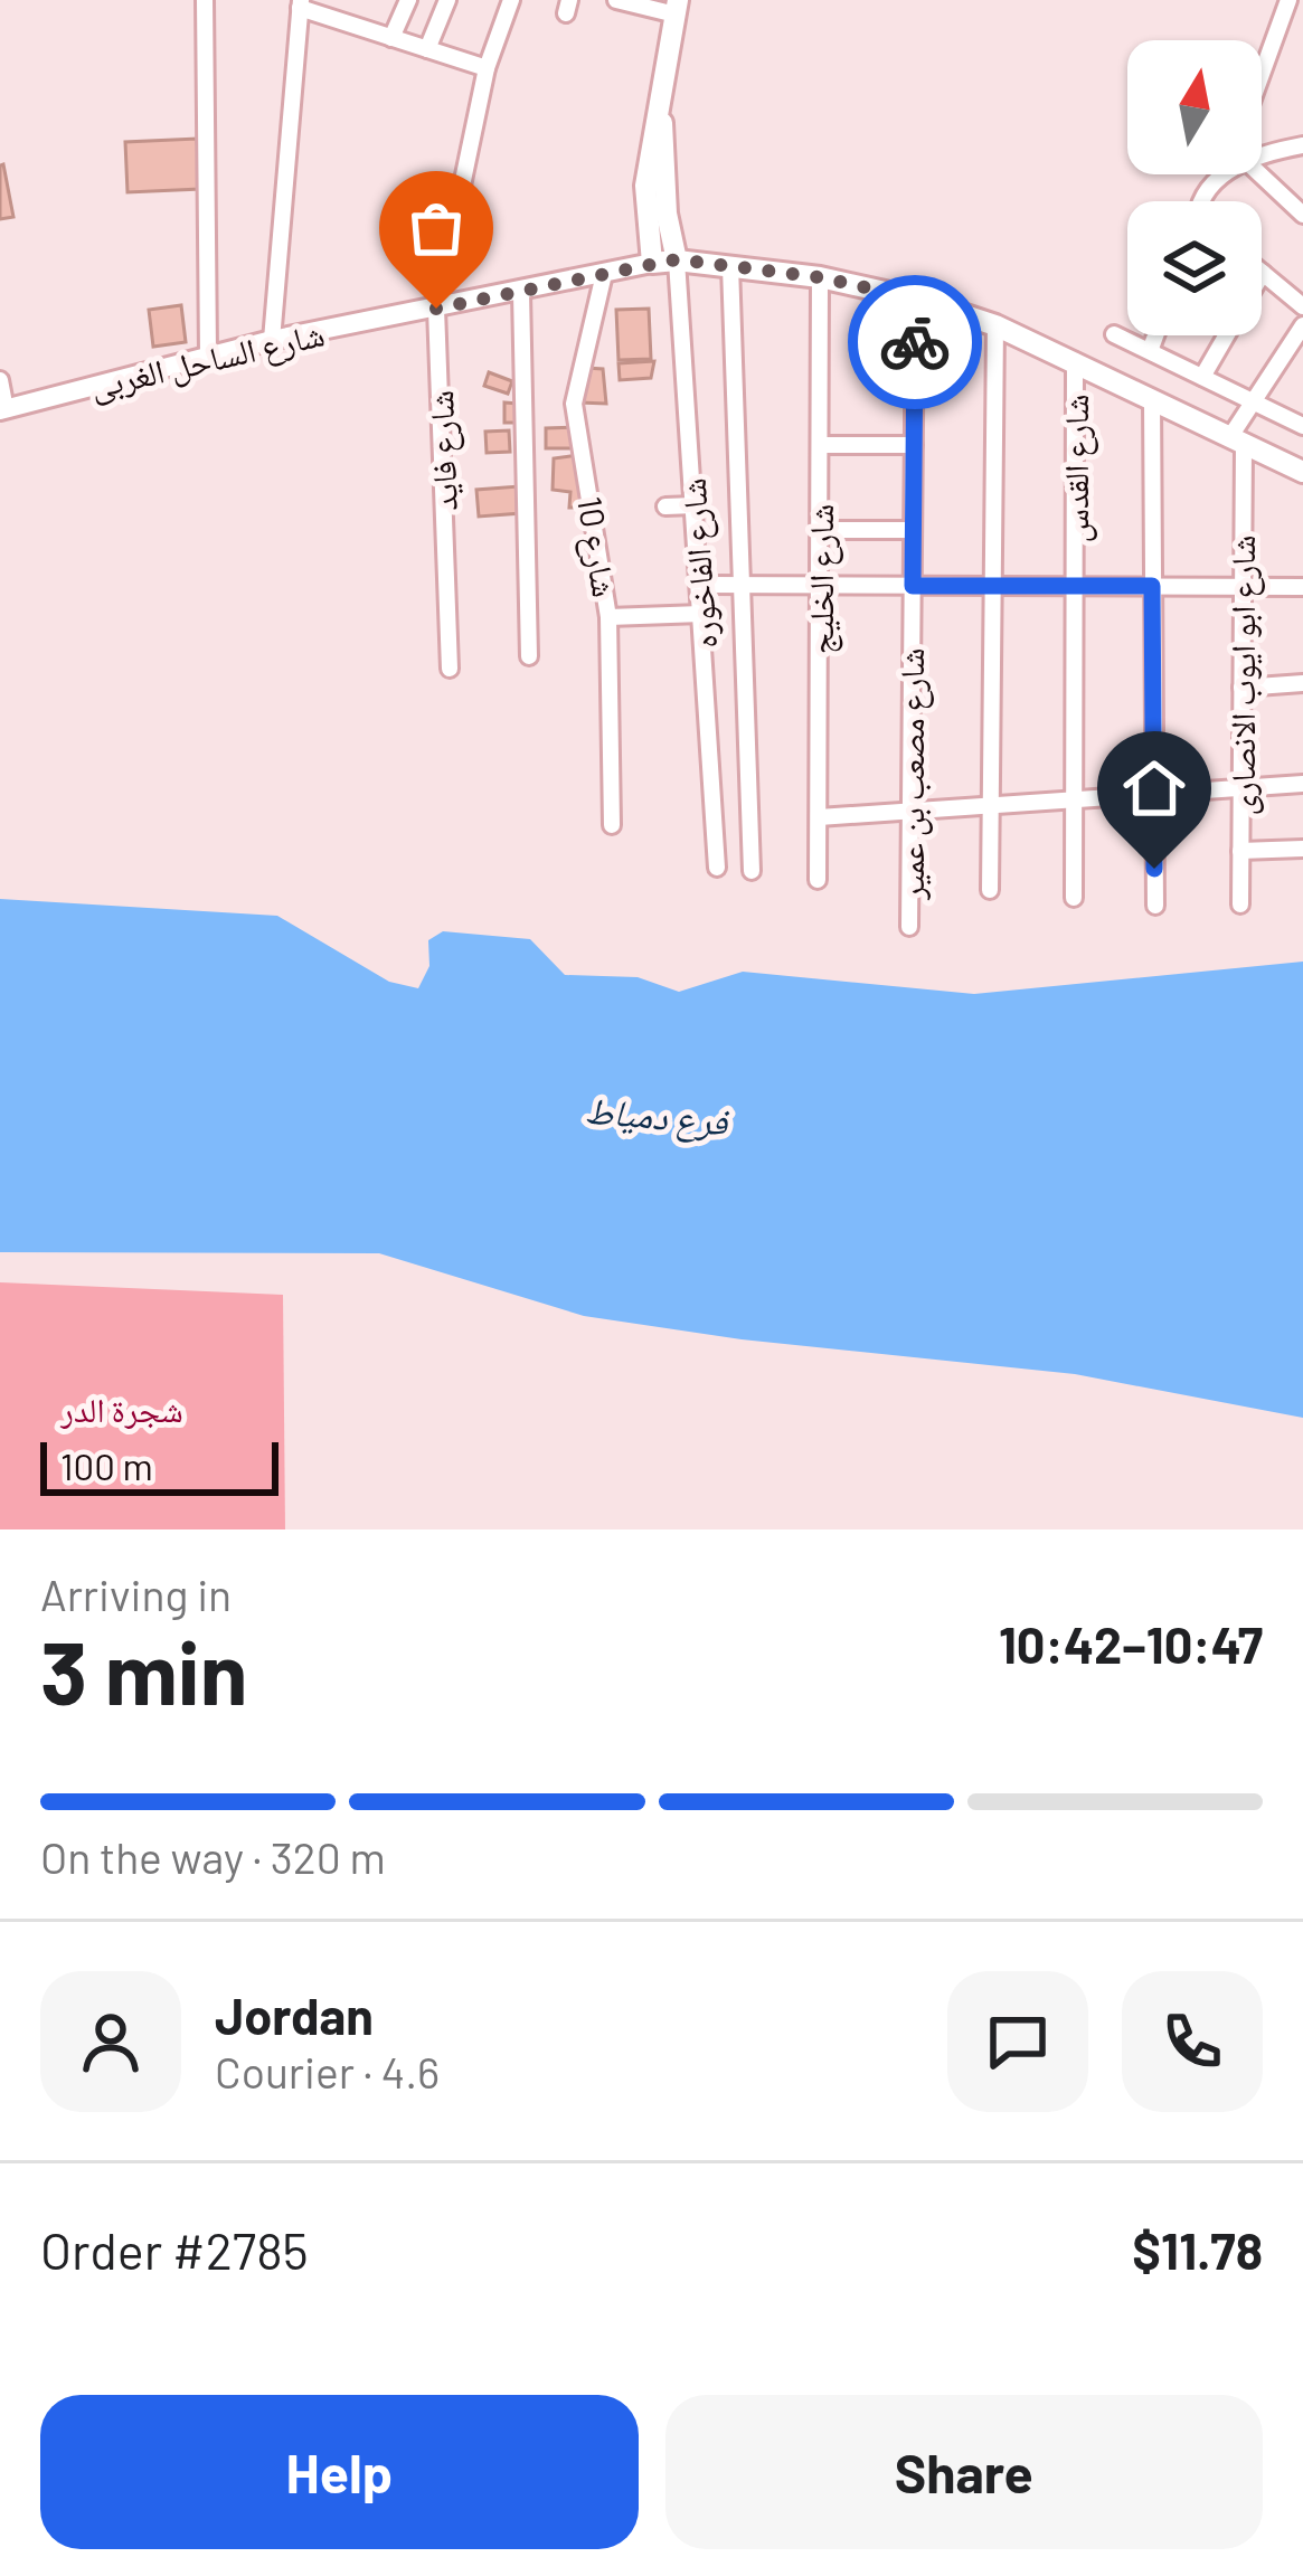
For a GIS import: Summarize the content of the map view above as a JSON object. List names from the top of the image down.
{
  "streets": {
    "street": [
      "شارع الساحل الغربى",
      "شارع فايد",
      "شارع القدس",
      "شارع 10",
      "شارع الفاخوره",
      "شارع الخليج",
      "شارع ابو ايوب الانصارى",
      "شارع مصعب بن عمير"
    ]
  },
  "crossings": [
    ["شارع الساحل الغربى", "شارع فايد"],
    ["شارع الساحل الغربى", "شارع 10"]
  ],
  "water": ["فرع دمياط"],
  "parks": ["شجرة الدر"],
  "scale_bar": "100 m",
  "north": "top",
  "page": {
    "scale": "100 m",
    "heading": ["3 min", "Arriving in", "10:42–10:47"],
    "panel": [
      "Jordan",
      "Courier · 4.6",
      "Order #2785",
      "$11.78"
    ],
    "bar": "On the way · 320 m",
    "buttons": ["Help", "Share"]
  }
}
